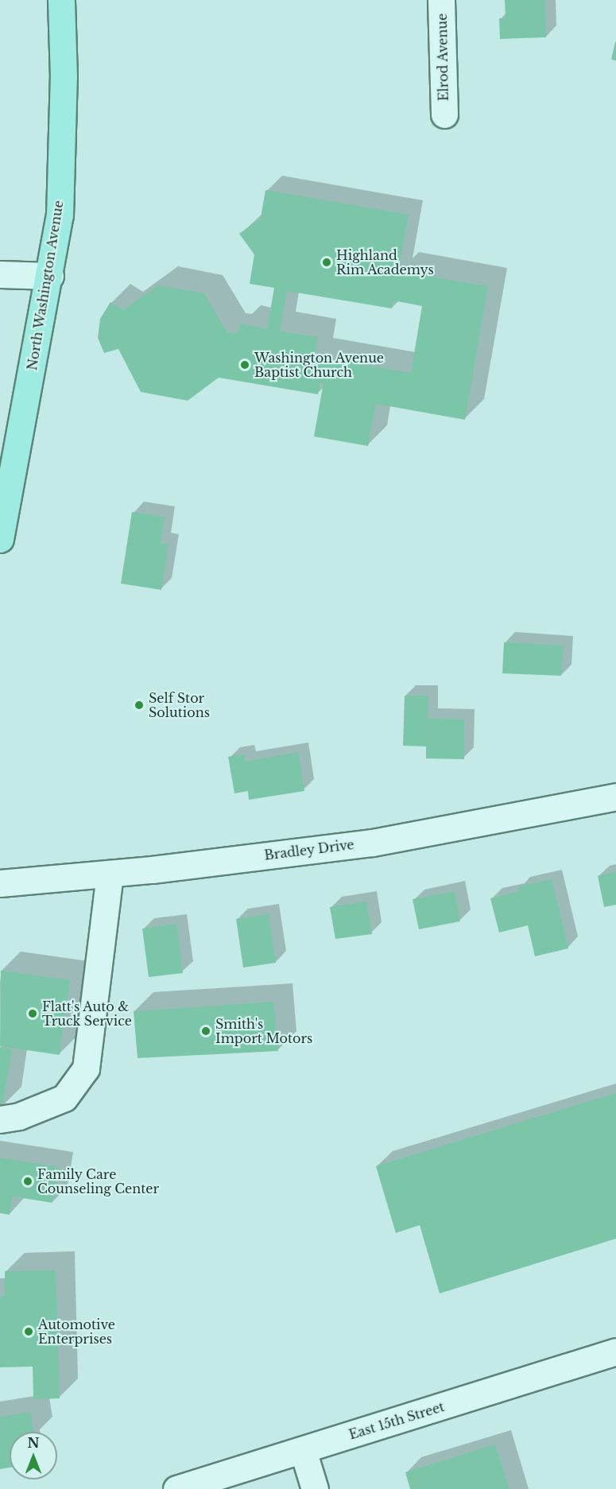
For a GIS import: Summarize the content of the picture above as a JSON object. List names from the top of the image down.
{
  "streets": {
    "main road": ["North Washington Avenue"],
    "street": ["Elrod Avenue", "Bradley Drive", "East 15th Street"]
  },
  "places": [
    "Highland Rim Academys",
    "Washington Avenue Baptist Church",
    "Self Stor Solutions",
    "Flatt's Auto & Truck Service",
    "Smith's Import Motors",
    "Family Care Counseling Center",
    "Automotive Enterprises"
  ],
  "north": "top"
}
